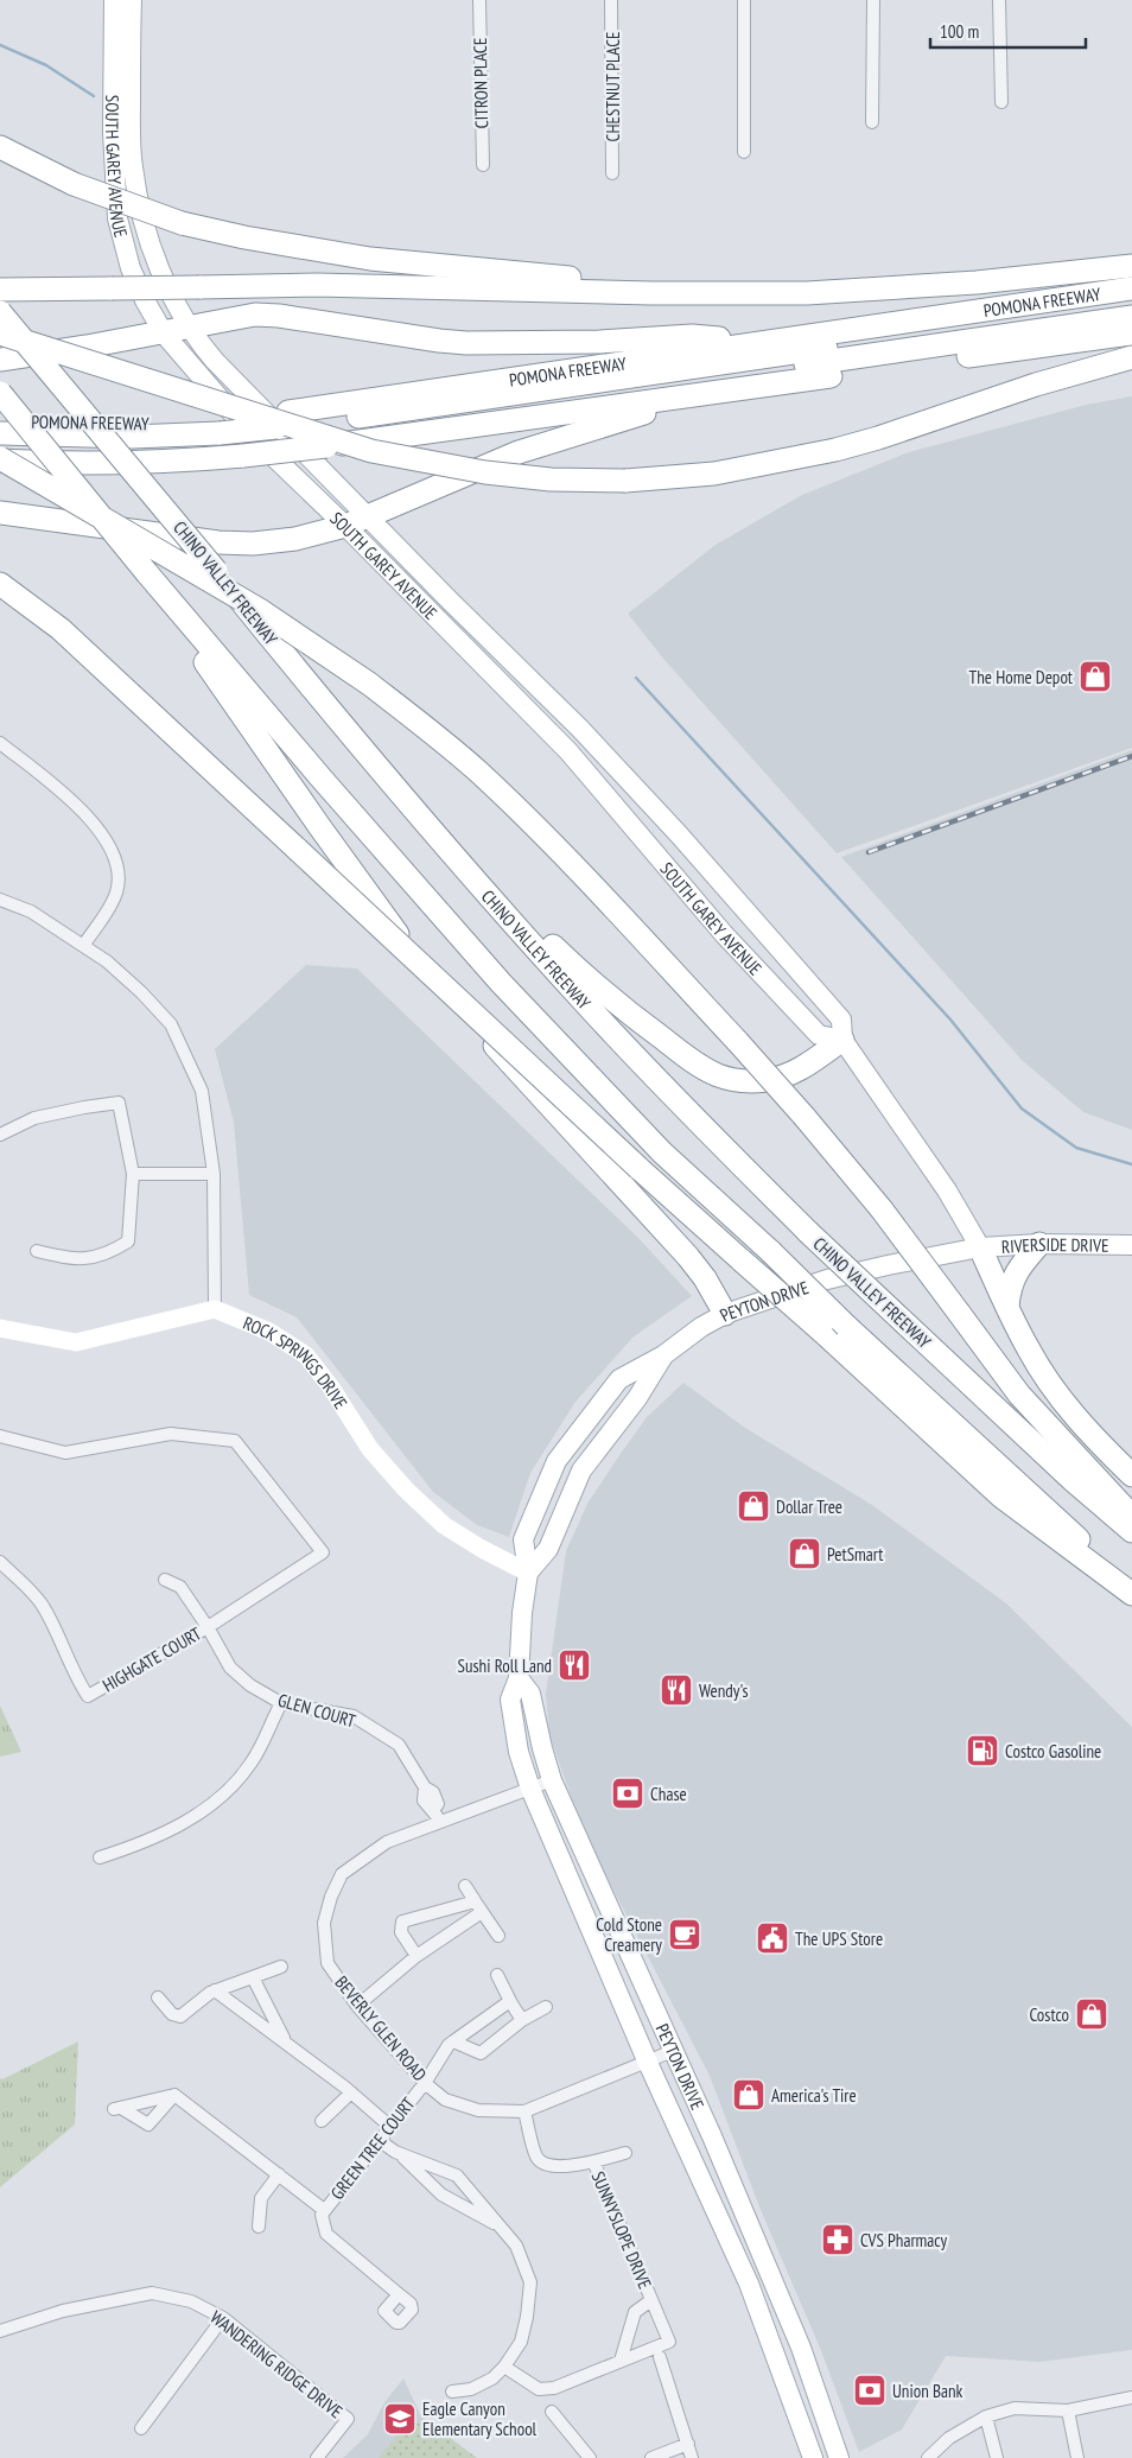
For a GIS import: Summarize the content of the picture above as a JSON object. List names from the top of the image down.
{
  "streets": {
    "highway": ["POMONA FREEWAY", "CHINO VALLEY FREEWAY"],
    "main road": ["SOUTH GAREY AVENUE", "RIVERSIDE DRIVE", "PEYTON DRIVE"],
    "street": [
      "CITRON PLACE",
      "CHESTNUT PLACE",
      "ROCK SPRINGS DRIVE",
      "HIGHGATE COURT",
      "GLEN COURT",
      "BEVERLY GLEN ROAD",
      "GREEN TREE COURT",
      "SUNNYSLOPE DRIVE",
      "WANDERING RIDGE DRIVE"
    ]
  },
  "crossings": [
    ["SOUTH GAREY AVENUE", "RIVERSIDE DRIVE"],
    ["SOUTH GAREY AVENUE", "PEYTON DRIVE"],
    ["RIVERSIDE DRIVE", "PEYTON DRIVE"],
    ["PEYTON DRIVE", "ROCK SPRINGS DRIVE"],
    ["PEYTON DRIVE", "BEVERLY GLEN ROAD"],
    ["HIGHGATE COURT", "GLEN COURT"],
    ["GLEN COURT", "BEVERLY GLEN ROAD"],
    ["BEVERLY GLEN ROAD", "GREEN TREE COURT"]
  ],
  "places": {
    "shop": [
      "The Home Depot",
      "Dollar Tree",
      "PetSmart",
      "Costco",
      "America's Tire"
    ],
    "restaurant": ["Sushi Roll Land", "Wendy's"],
    "fuel station": ["Costco Gasoline"],
    "bank": ["Chase", "Union Bank"],
    "cafe": ["Cold Stone Creamery"],
    "public building": ["The UPS Store"],
    "pharmacy": ["CVS Pharmacy"],
    "school or university": ["Eagle Canyon Elementary School"]
  },
  "scale_bar": "100 m"
}
